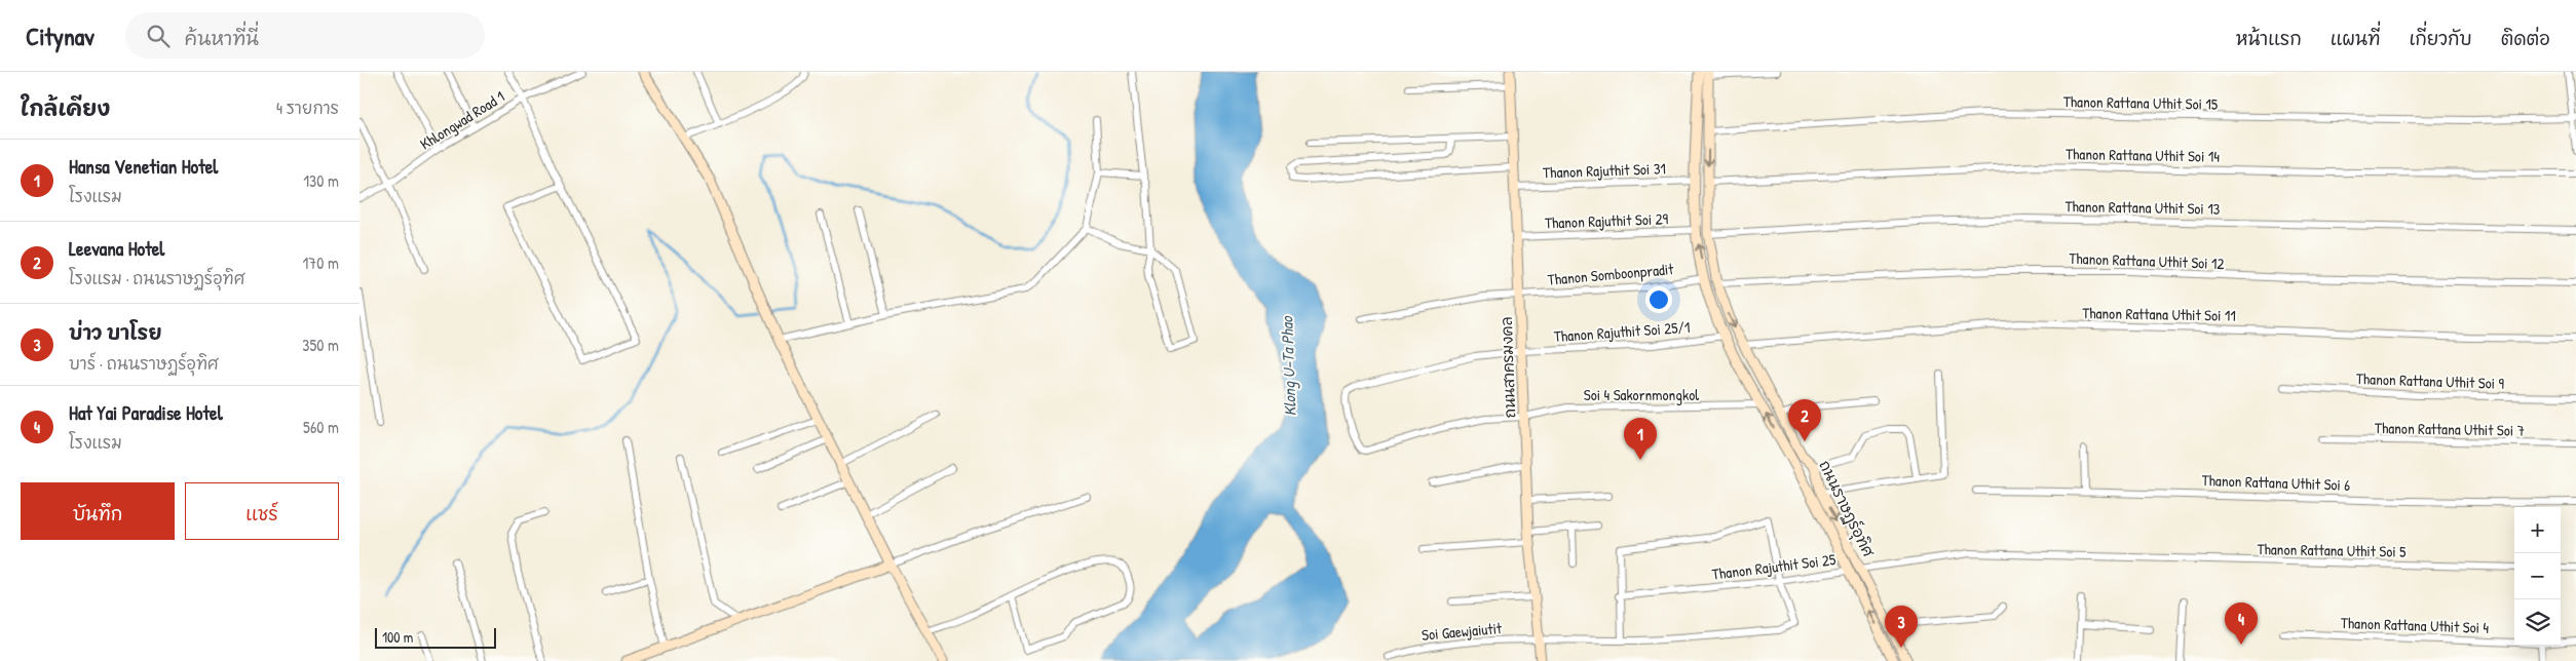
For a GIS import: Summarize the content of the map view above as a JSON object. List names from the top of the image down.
{
  "streets": {
    "street": [
      "Thanon Rattana Uthit Soi 15",
      "Khlongwad Road 1",
      "Thanon Rattana Uthit Soi 14",
      "Thanon Rajuthit Soi 31",
      "Thanon Rattana Uthit Soi 13",
      "Thanon Rajuthit Soi 29",
      "Thanon Rattana Uthit Soi 12",
      "Thanon Somboonpradit",
      "Thanon Rattana Uthit Soi 11",
      "Thanon Rajuthit Soi 25/1",
      "ถนนสาครมงคล",
      "Thanon Rattana Uthit Soi 9",
      "Soi 4 Sakornmongkol",
      "Thanon Rattana Uthit Soi 7",
      "Thanon Rattana Uthit Soi 6",
      "ถนนราษฏร์อุทิศ",
      "Thanon Rattana Uthit Soi 5",
      "Thanon Rajuthit Soi 25",
      "Thanon Rattana Uthit Soi 4",
      "Soi Gaewjaiutit"
    ]
  },
  "crossings": [
    ["Thanon Rattana Uthit Soi 15", "ถนนราษฏร์อุทิศ"],
    ["Thanon Rattana Uthit Soi 14", "ถนนราษฏร์อุทิศ"],
    ["Thanon Rajuthit Soi 31", "ถนนสาครมงคล"],
    ["Thanon Rajuthit Soi 31", "ถนนราษฏร์อุทิศ"],
    ["Thanon Rattana Uthit Soi 13", "ถนนราษฏร์อุทิศ"],
    ["Thanon Rajuthit Soi 29", "ถนนสาครมงคล"],
    ["Thanon Rajuthit Soi 29", "ถนนราษฏร์อุทิศ"],
    ["Thanon Rattana Uthit Soi 12", "ถนนราษฏร์อุทิศ"],
    ["Thanon Somboonpradit", "ถนนสาครมงคล"],
    ["Thanon Somboonpradit", "ถนนราษฏร์อุทิศ"],
    ["Thanon Rattana Uthit Soi 11", "ถนนราษฏร์อุทิศ"],
    ["Thanon Rajuthit Soi 25/1", "ถนนสาครมงคล"],
    ["Thanon Rajuthit Soi 25/1", "Soi 4 Sakornmongkol"],
    ["Thanon Rajuthit Soi 25/1", "ถนนราษฏร์อุทิศ"],
    ["ถนนสาครมงคล", "Soi 4 Sakornmongkol"],
    ["ถนนสาครมงคล", "Soi Gaewjaiutit"],
    ["Soi 4 Sakornmongkol", "ถนนราษฏร์อุทิศ"],
    ["ถนนราษฏร์อุทิศ", "Thanon Rattana Uthit Soi 5"],
    ["ถนนราษฏร์อุทิศ", "Thanon Rajuthit Soi 25"],
    ["Thanon Rajuthit Soi 25", "Soi Gaewjaiutit"]
  ],
  "water": ["Klong U-Ta Phao"],
  "scale_bar": "100 m",
  "page": {
    "header": "Citynav",
    "search": "ค้นหาที่นี่",
    "nav": [
      "หน้าแรก",
      "แผนที่",
      "เกี่ยวกับ",
      "ติดต่อ"
    ],
    "heading": ["ใกล้เคียง", "4 รายการ"],
    "list": [
      {
        "mark": "1",
        "name": "Hansa Venetian Hotel",
        "note": "โรงแรม",
        "value": "130 m"
      },
      {
        "mark": "2",
        "name": "Leevana Hotel",
        "note": "โรงแรม · ถนนราษฏร์อุทิศ",
        "value": "170 m"
      },
      {
        "mark": "3",
        "name": "บ่าว บาโรย",
        "note": "บาร์ · ถนนราษฏร์อุทิศ",
        "value": "350 m"
      },
      {
        "mark": "4",
        "name": "Hat Yai Paradise Hotel",
        "note": "โรงแรม",
        "value": "560 m"
      }
    ],
    "pins": [
      "2",
      "1",
      "4",
      "3"
    ],
    "buttons": ["บันทึก", "แชร์"],
    "map_buttons": ["+", "−"],
    "scale": "100 m"
  }
}
